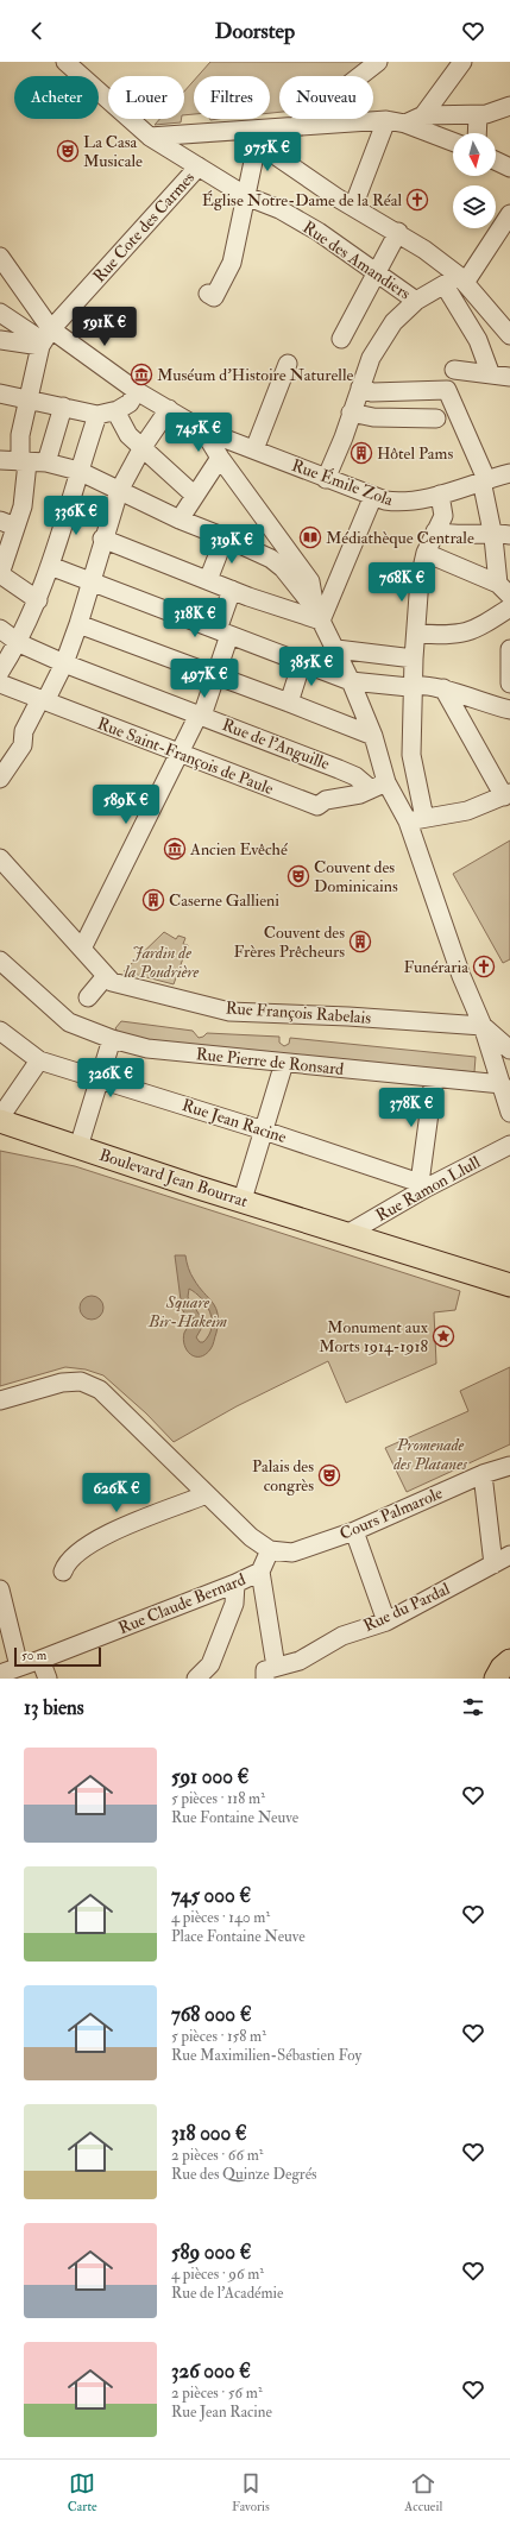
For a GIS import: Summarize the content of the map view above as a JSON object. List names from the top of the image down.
{
  "streets": {
    "main road": ["Boulevard Jean Bourrat"],
    "street": [
      "Rue Cote des Carmes",
      "Rue des Amandiers",
      "Rue Émile Zola",
      "Rue de l'Anguille",
      "Rue Saint-François de Paule",
      "Rue François Rabelais",
      "Rue Pierre de Ronsard",
      "Rue Jean Racine",
      "Rue Ramon Llull",
      "Cours Palmarole",
      "Rue Claude Bernard",
      "Rue du Pardal"
    ]
  },
  "crossings": [
    ["Rue Cote des Carmes", "Rue des Amandiers"],
    ["Rue Cote des Carmes", "Rue Émile Zola"],
    ["Rue de l'Anguille", "Rue Saint-François de Paule"],
    ["Rue Jean Racine", "Rue Ramon Llull"],
    ["Boulevard Jean Bourrat", "Rue Ramon Llull"],
    ["Cours Palmarole", "Rue Claude Bernard"]
  ],
  "parks": ["Jardin de la Poudrière", "Square Bir-Hakeim", "Promenade des Platanes"],
  "places": {
    "theatre": ["La Casa Musicale", "Couvent des Dominicains", "Palais des congrès"],
    "church": ["Église Notre-Dame de la Réal", "Funéraria"],
    "museum": ["Muséum d’Histoire Naturelle", "Ancien Evêché"],
    "building": ["Hôtel Pams", "Caserne Gallieni", "Couvent des Frères Prêcheurs"],
    "library": ["Médiathèque Centrale"],
    "place": ["Monument aux Morts 1914-1918"]
  },
  "scale_bar": "50 m",
  "north": "bottom",
  "page": {
    "header": "Doorstep",
    "chip": [
      "Acheter",
      "Louer",
      "Filtres",
      "Nouveau"
    ],
    "price": [
      "975K €",
      "591K €",
      "745K €",
      "336K €",
      "319K €",
      "768K €",
      "318K €",
      "385K €",
      "497K €",
      "589K €",
      "326K €",
      "378K €",
      "626K €"
    ],
    "scale": "50 m",
    "heading": "13 biens",
    "list": [
      {
        "name": "591 000 €",
        "note": "5 pièces · 118 m² · Rue Fontaine Neuve"
      },
      {
        "name": "745 000 €",
        "note": "4 pièces · 140 m² · Place Fontaine Neuve"
      },
      {
        "name": "768 000 €",
        "note": "5 pièces · 158 m² · Rue Maximilien-Sébastien Foy"
      },
      {
        "name": "318 000 €",
        "note": "2 pièces · 66 m² · Rue des Quinze Degrés"
      },
      {
        "name": "589 000 €",
        "note": "4 pièces · 96 m² · Rue de l'Académie"
      },
      {
        "name": "326 000 €",
        "note": "2 pièces · 56 m² · Rue Jean Racine"
      }
    ],
    "tabs": ["Carte", "Favoris", "Accueil"]
  }
}
